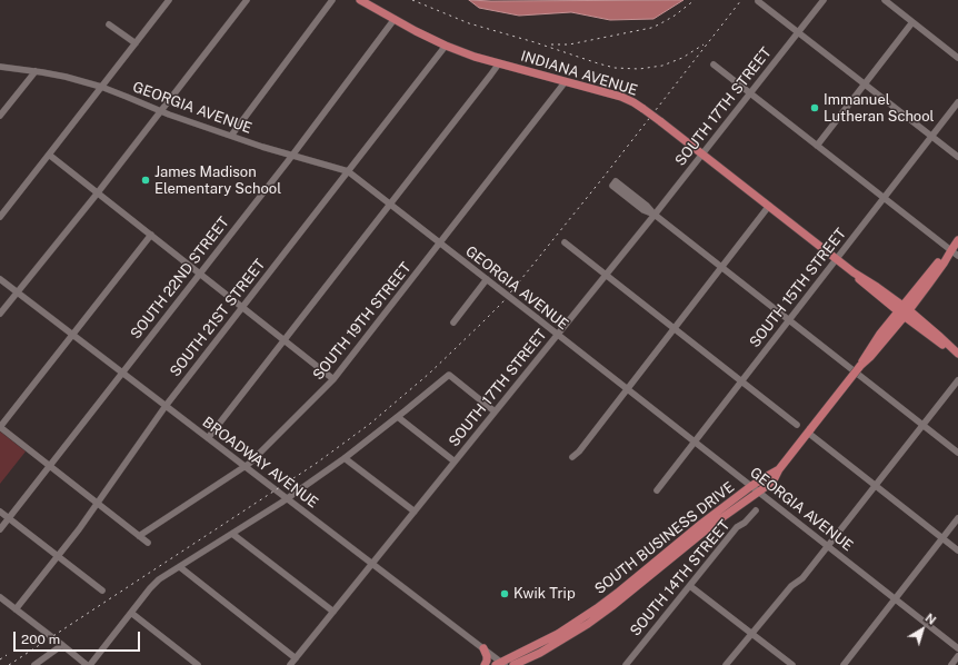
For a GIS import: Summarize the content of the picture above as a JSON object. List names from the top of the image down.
{
  "streets": {
    "main road": ["INDIANA AVENUE", "SOUTH BUSINESS DRIVE"],
    "street": [
      "SOUTH 17TH STREET",
      "GEORGIA AVENUE",
      "SOUTH 22ND STREET",
      "SOUTH 15TH STREET",
      "SOUTH 21ST STREET",
      "SOUTH 19TH STREET",
      "BROADWAY AVENUE",
      "SOUTH 14TH STREET"
    ]
  },
  "crossings": [
    ["INDIANA AVENUE", "SOUTH 17TH STREET"],
    ["INDIANA AVENUE", "SOUTH 22ND STREET"],
    ["INDIANA AVENUE", "SOUTH 15TH STREET"],
    ["INDIANA AVENUE", "SOUTH 21ST STREET"],
    ["INDIANA AVENUE", "SOUTH 19TH STREET"],
    ["SOUTH 17TH STREET", "GEORGIA AVENUE"],
    ["SOUTH 17TH STREET", "BROADWAY AVENUE"],
    ["GEORGIA AVENUE", "SOUTH 22ND STREET"],
    ["GEORGIA AVENUE", "SOUTH 15TH STREET"],
    ["GEORGIA AVENUE", "SOUTH 21ST STREET"],
    ["GEORGIA AVENUE", "SOUTH 19TH STREET"],
    ["GEORGIA AVENUE", "SOUTH BUSINESS DRIVE"],
    ["SOUTH 22ND STREET", "BROADWAY AVENUE"],
    ["SOUTH 21ST STREET", "BROADWAY AVENUE"],
    ["SOUTH 19TH STREET", "BROADWAY AVENUE"],
    ["BROADWAY AVENUE", "SOUTH BUSINESS DRIVE"]
  ],
  "places": ["Immanuel Lutheran School", "James Madison Elementary School", "Kwik Trip"],
  "scale_bar": "200 m",
  "north": "top right"
}
